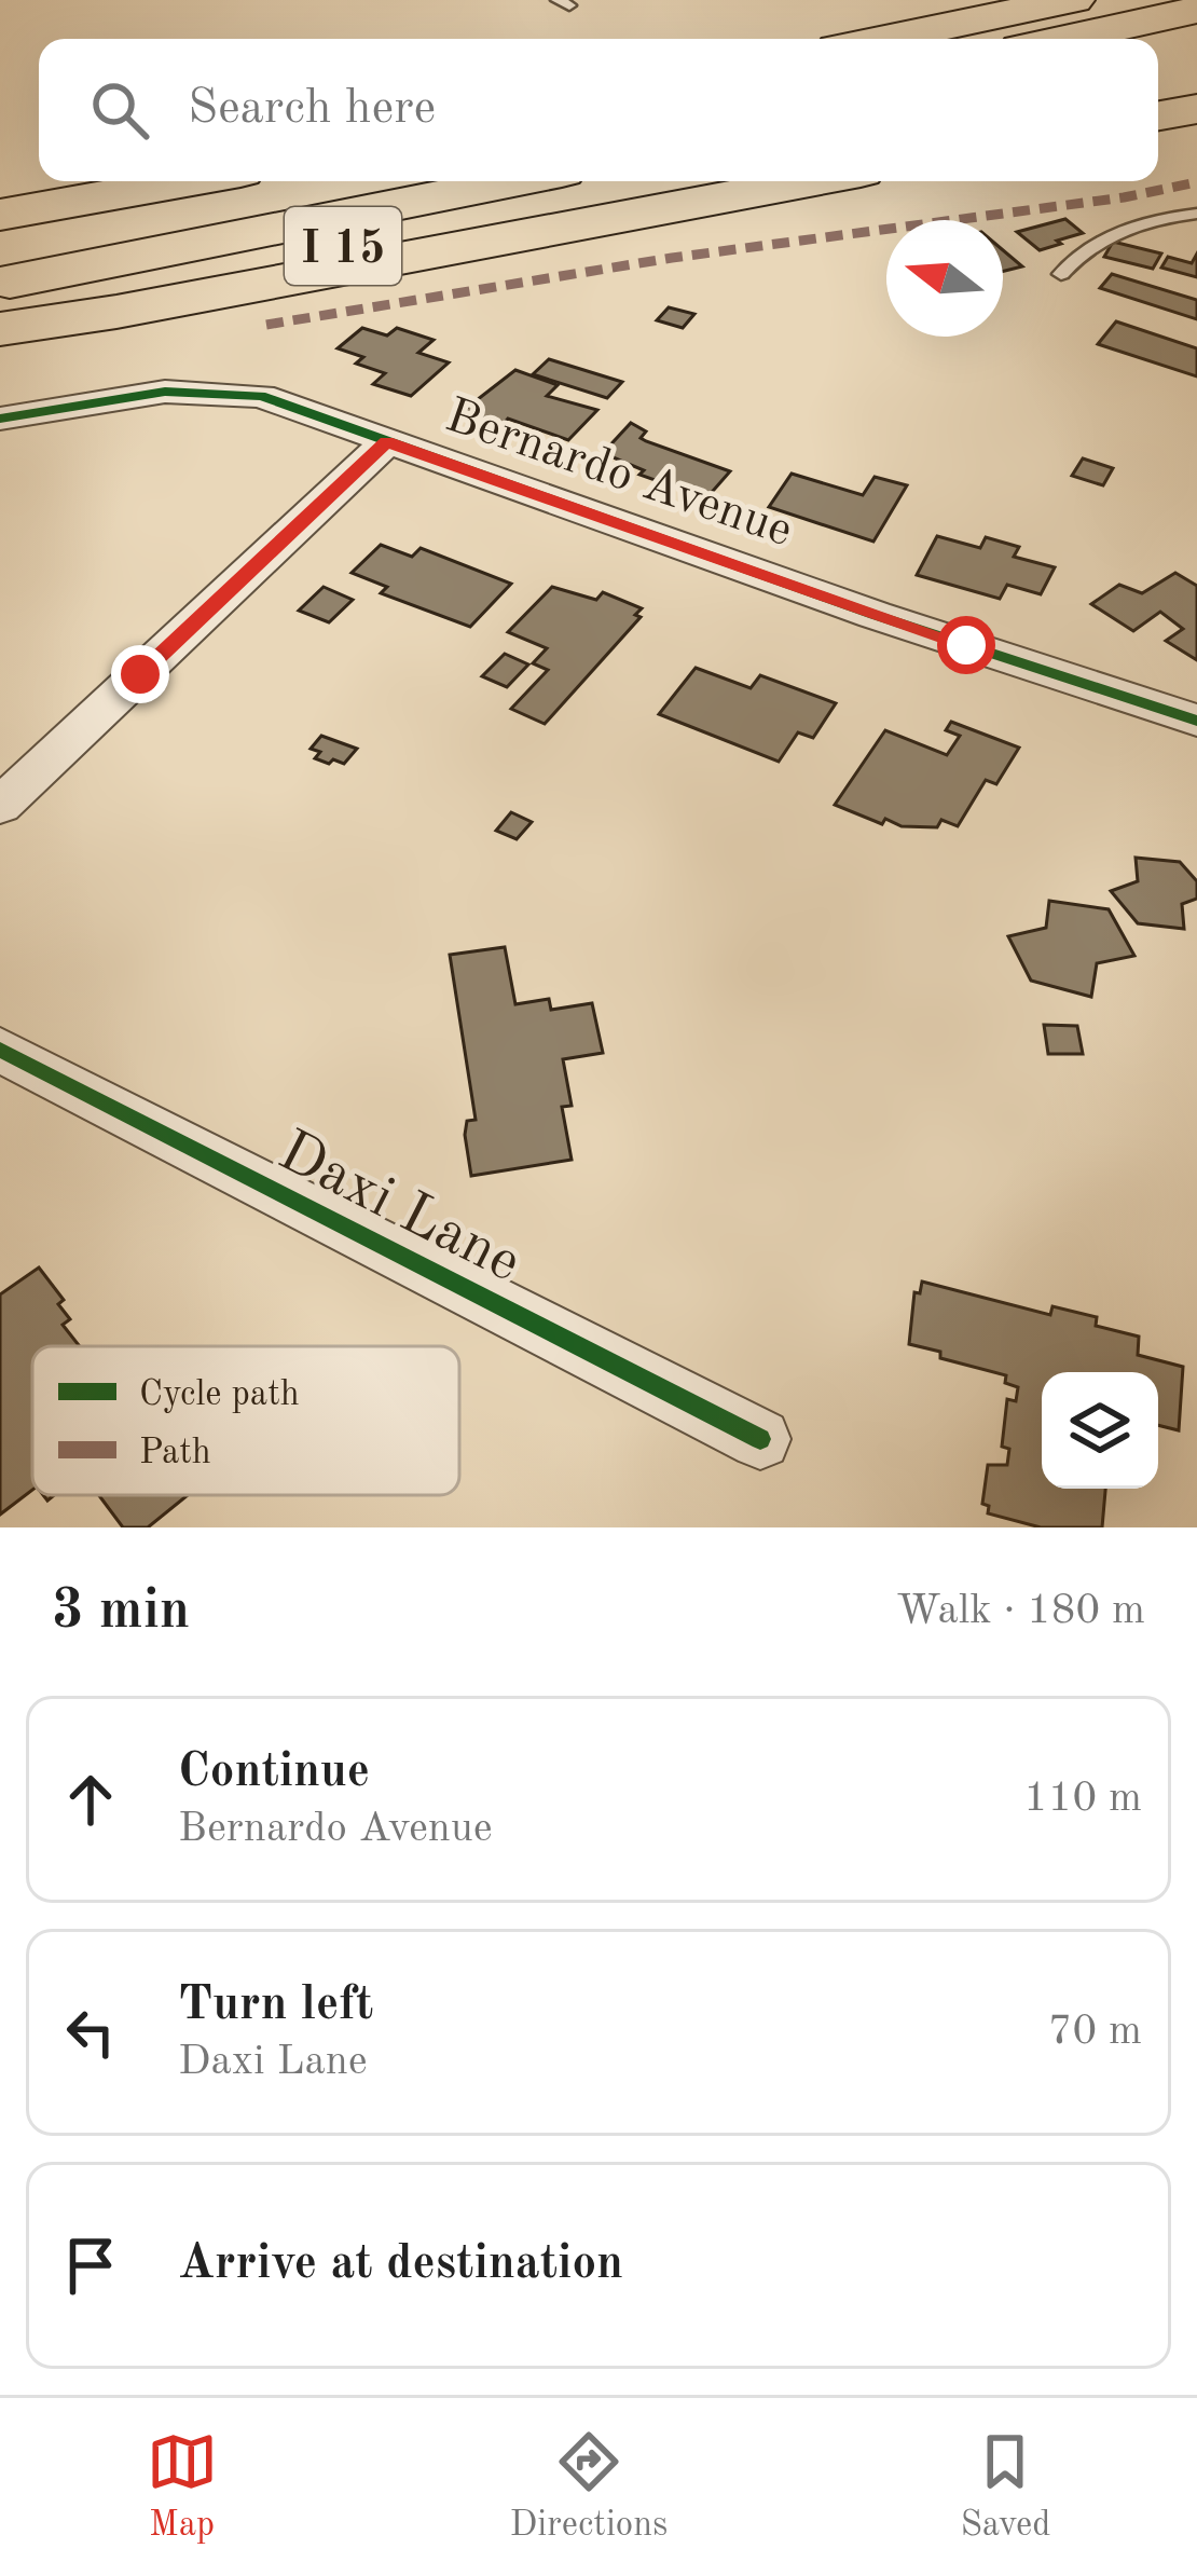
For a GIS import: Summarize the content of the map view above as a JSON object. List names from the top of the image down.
{
  "streets": {
    "highway": ["I 15"],
    "street": ["Bernardo Avenue", "Daxi Lane"]
  },
  "legend": ["Cycle path", "Path"],
  "north": "left",
  "page": {
    "search": "Search here",
    "heading": ["3 min", "Walk · 180 m"],
    "list": [
      ["Continue", "Bernardo Avenue", "110 m"],
      ["Turn left", "Daxi Lane", "70 m"],
      "Arrive at destination"
    ],
    "nav": ["Map", "Directions", "Saved"]
  }
}
